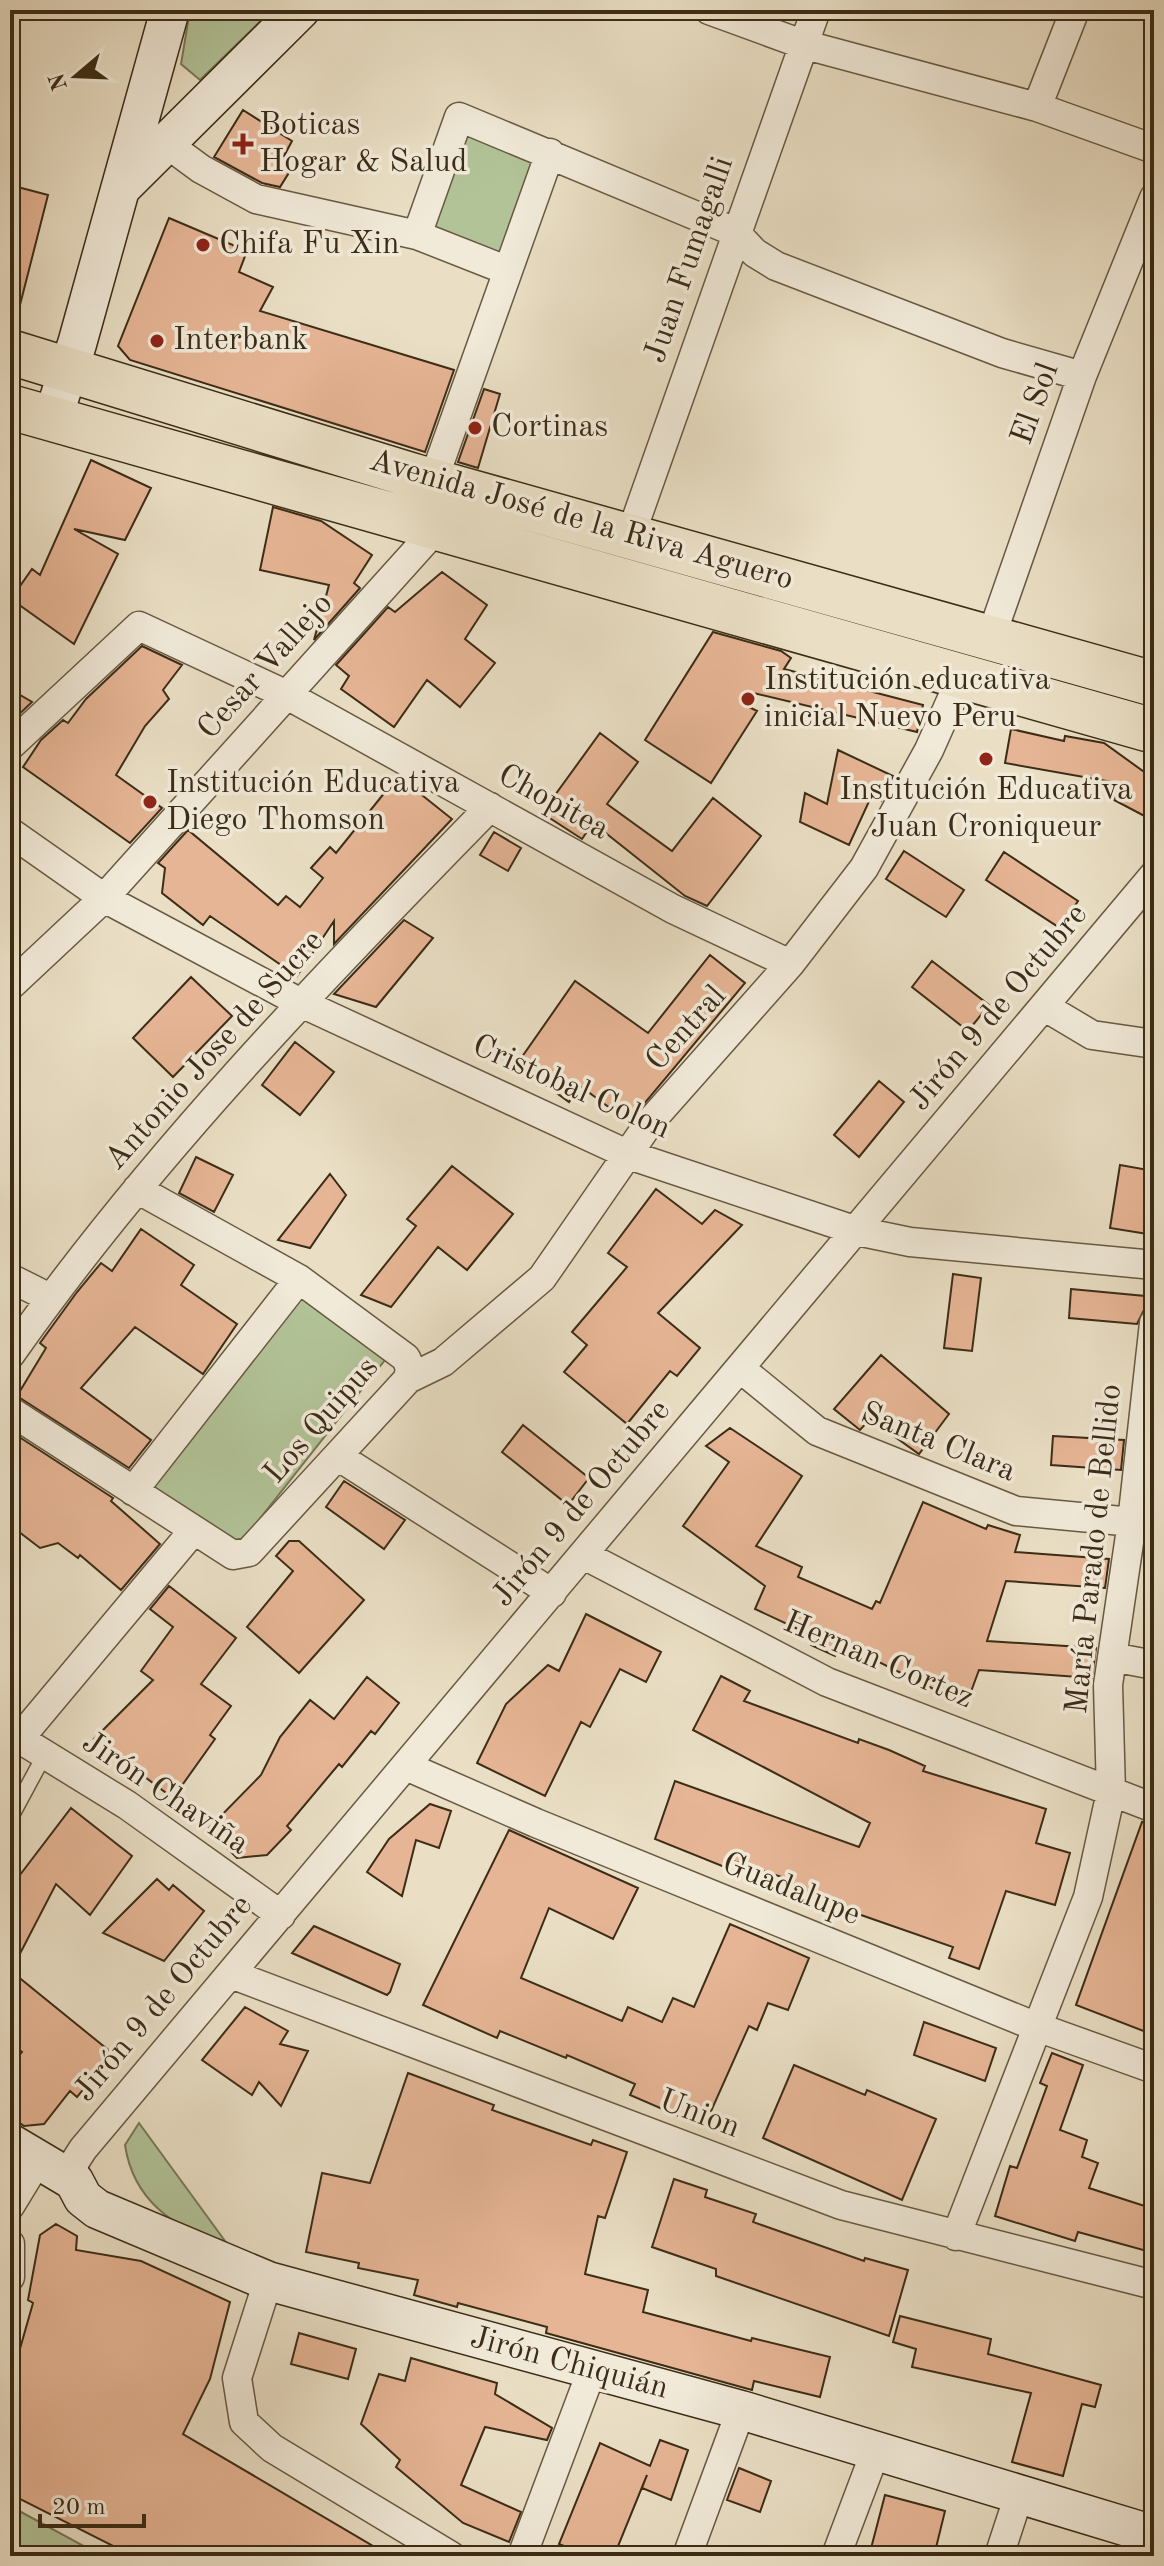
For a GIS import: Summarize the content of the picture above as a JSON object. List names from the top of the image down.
{
  "streets": {
    "main road": ["Avenida José de la Riva Aguero"],
    "street": [
      "Juan Fumagalli",
      "El Sol",
      "Cesar Vallejo",
      "Chopitea",
      "Jirón 9 de Octubre",
      "Central",
      "Antonio Jose de Sucre",
      "Cristobal Colon",
      "Los Quipus",
      "Santa Clara",
      "María Parado de Bellido",
      "Hernan Cortez",
      "Jirón Chaviña",
      "Guadalupe",
      "Union",
      "Jirón Chiquián"
    ]
  },
  "crossings": [
    ["Juan Fumagalli", "Avenida José de la Riva Aguero"],
    ["El Sol", "Avenida José de la Riva Aguero"],
    ["Avenida José de la Riva Aguero", "Cesar Vallejo"],
    ["Avenida José de la Riva Aguero", "Central"],
    ["Cesar Vallejo", "Chopitea"],
    ["Cesar Vallejo", "Cristobal Colon"],
    ["Chopitea", "Central"],
    ["Chopitea", "Antonio Jose de Sucre"],
    ["Jirón 9 de Octubre", "Cristobal Colon"],
    ["Jirón 9 de Octubre", "Santa Clara"],
    ["Jirón 9 de Octubre", "Hernan Cortez"],
    ["Jirón 9 de Octubre", "Jirón Chaviña"],
    ["Jirón 9 de Octubre", "Guadalupe"],
    ["Jirón 9 de Octubre", "Union"],
    ["Jirón 9 de Octubre", "Jirón Chiquián"],
    ["Central", "Cristobal Colon"],
    ["Central", "Los Quipus"],
    ["Antonio Jose de Sucre", "Cristobal Colon"],
    ["Antonio Jose de Sucre", "Los Quipus"],
    ["Santa Clara", "María Parado de Bellido"],
    ["María Parado de Bellido", "Hernan Cortez"],
    ["María Parado de Bellido", "Guadalupe"],
    ["María Parado de Bellido", "Union"]
  ],
  "places": {
    "health": ["Boticas Hogar & Salud"],
    "other": [
      "Chifa Fu Xin",
      "Interbank",
      "Cortinas",
      "Institución educativa inicial Nuevo Peru",
      "Institución Educativa Juan Croniqueur",
      "Institución Educativa Diego Thomson"
    ]
  },
  "scale_bar": "20 m",
  "north": "left"
}
